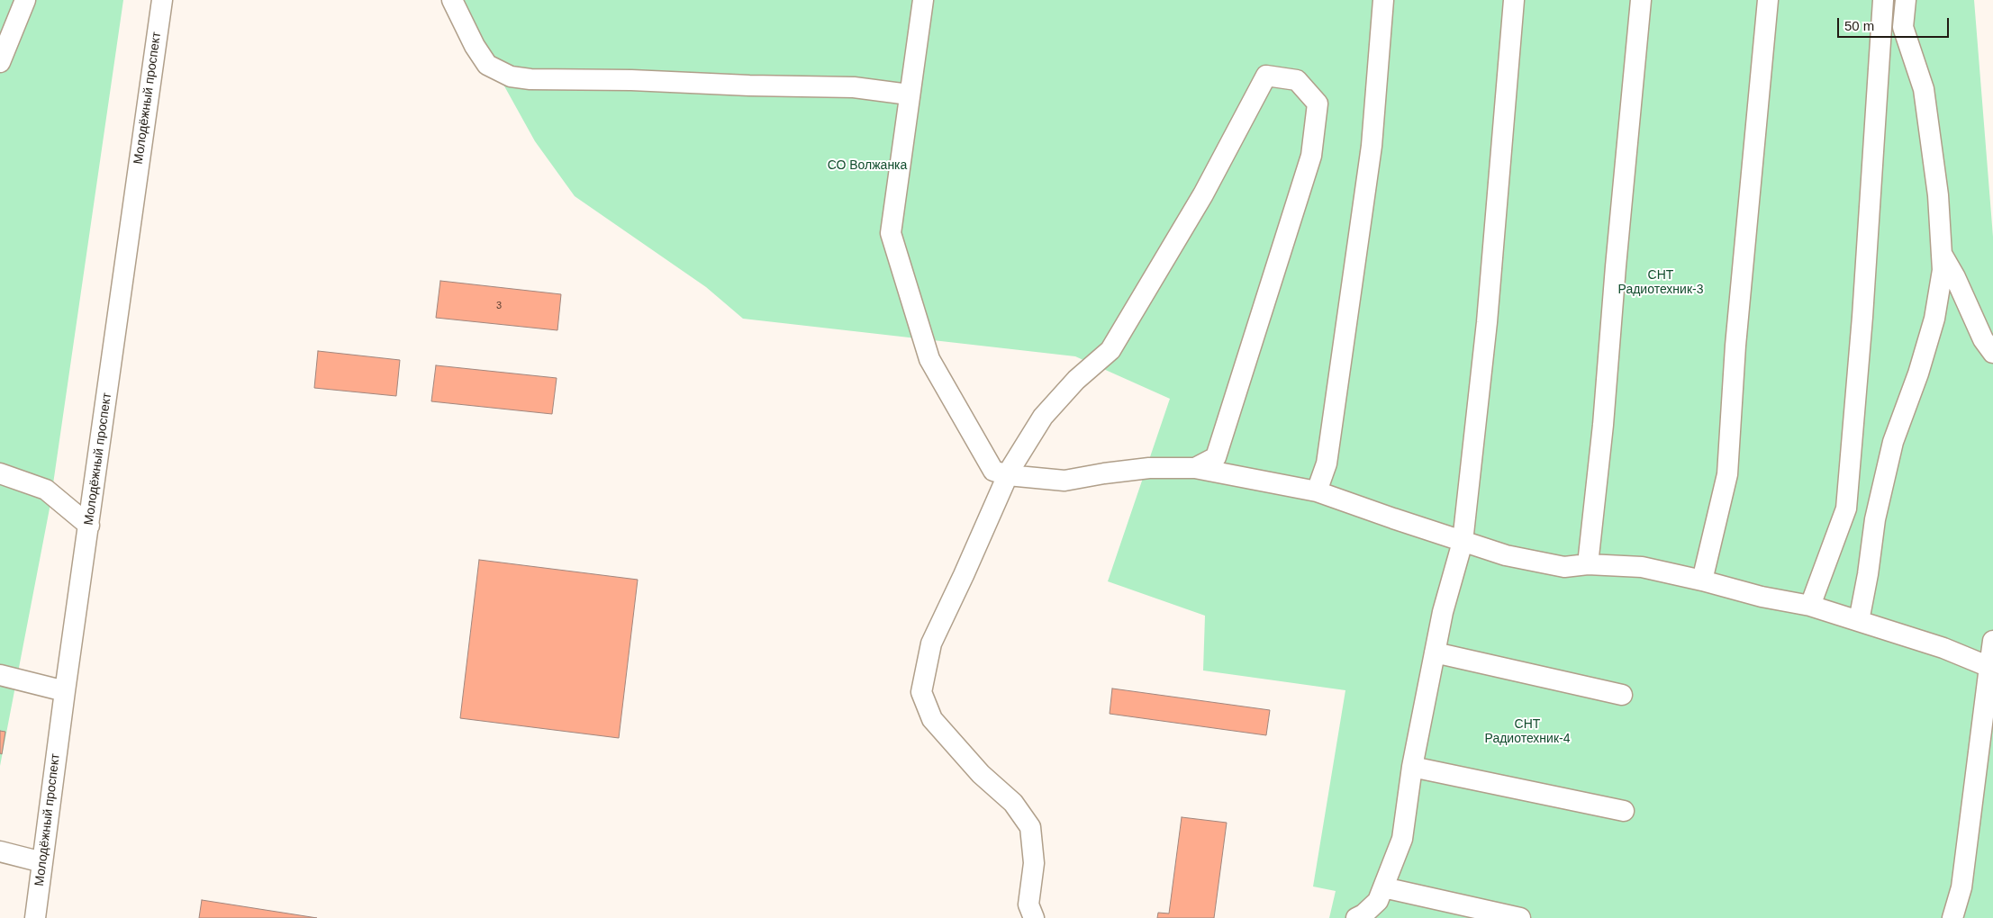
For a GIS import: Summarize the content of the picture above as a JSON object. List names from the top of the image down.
{
  "streets": {
    "street": ["Молодёжный проспект"]
  },
  "parks": ["СО Волжанка", "СНТ Радиотехник-3", "СНТ Радиотехник-4"],
  "house_numbers": ["3"],
  "scale_bar": "50 m"
}
